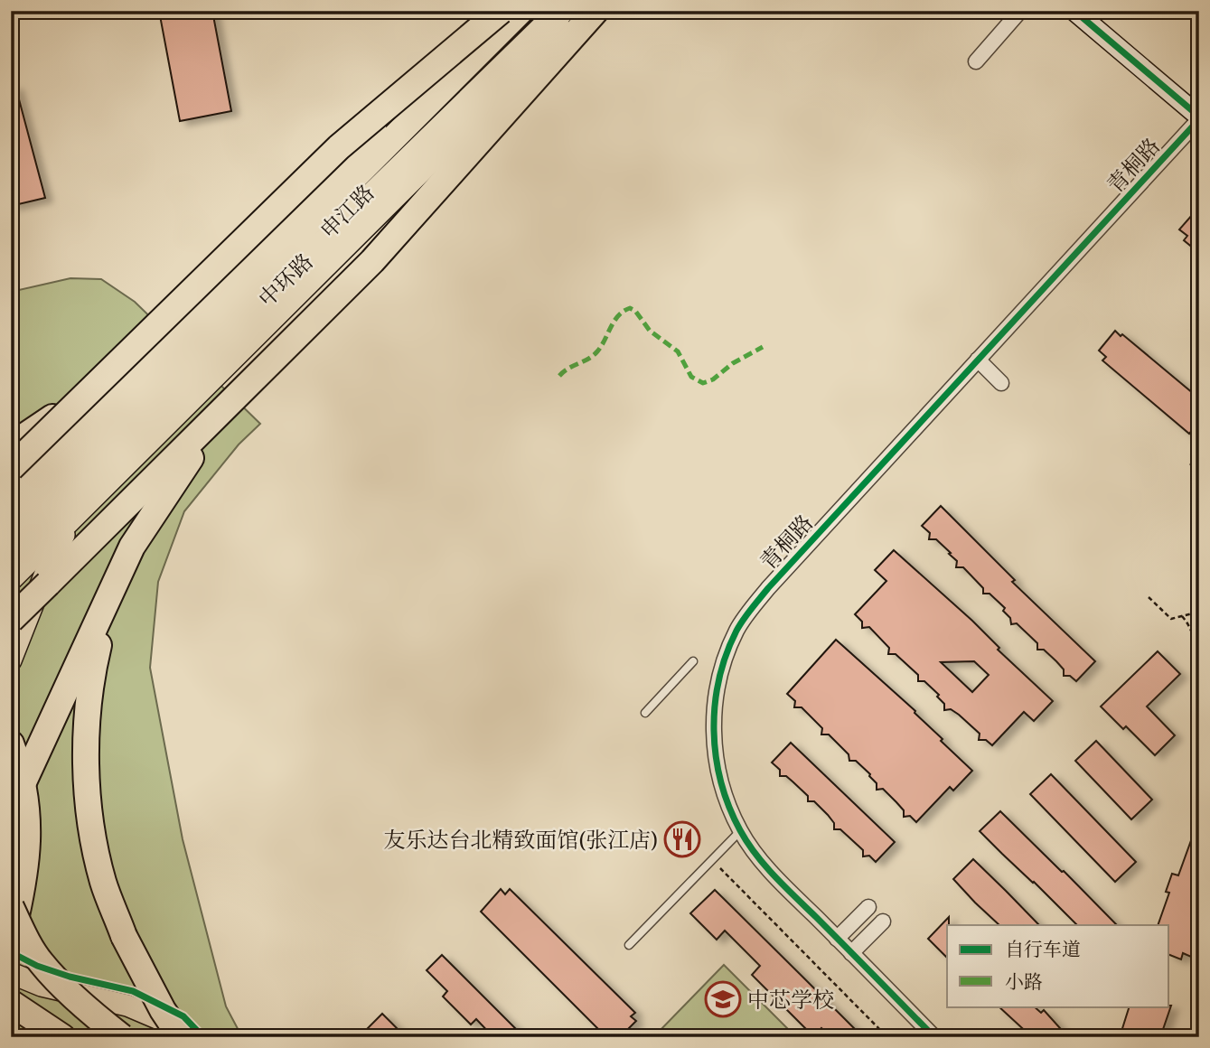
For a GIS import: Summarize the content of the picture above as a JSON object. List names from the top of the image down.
{
  "streets": {
    "highway": ["中环路"],
    "main road": ["申江路"],
    "street": ["青桐路"]
  },
  "places": {
    "restaurant": ["友乐达台北精致面馆(张江店)"],
    "school or university": ["中芯学校"]
  },
  "legend": ["自行车道", "小路"]
}
